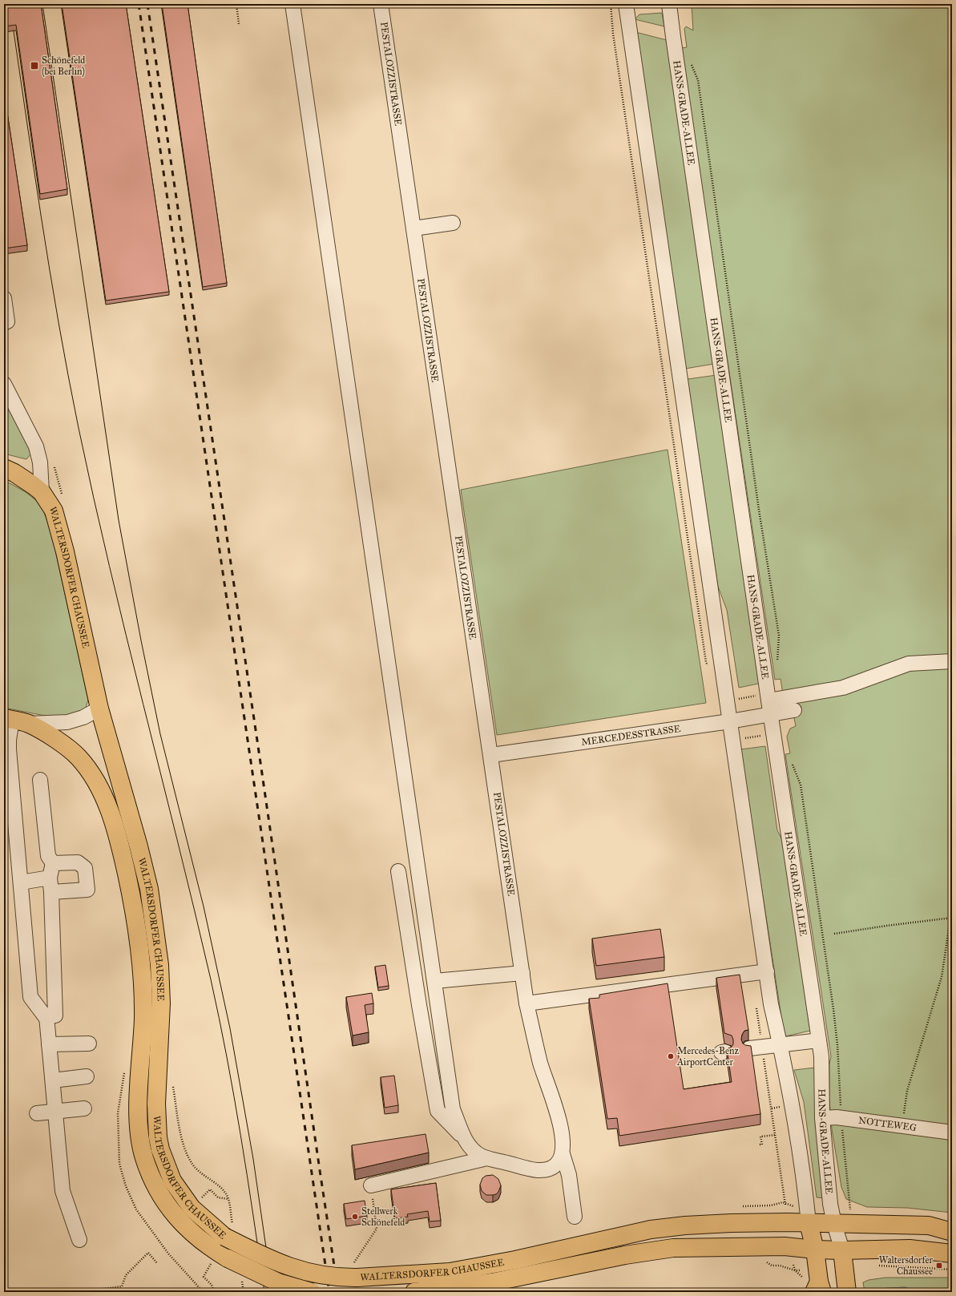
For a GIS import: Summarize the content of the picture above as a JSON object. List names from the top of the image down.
{
  "streets": {
    "main road": ["WALTERSDORFER CHAUSSEE"],
    "street": [
      "PESTALOZZISTRASSE",
      "HANS-GRADE-ALLEE",
      "MERCEDESSTRASSE",
      "NOTTEWEG"
    ]
  },
  "crossings": [
    ["PESTALOZZISTRASSE", "MERCEDESSTRASSE"],
    ["HANS-GRADE-ALLEE", "WALTERSDORFER CHAUSSEE"],
    ["HANS-GRADE-ALLEE", "MERCEDESSTRASSE"],
    ["HANS-GRADE-ALLEE", "NOTTEWEG"]
  ],
  "places": {
    "transit": ["Schönefeld (bei Berlin)", "Waltersdorfer Chaussee"],
    "other": ["Mercedes-Benz AirportCenter", "Stellwerk Schönefeld"]
  }
}
